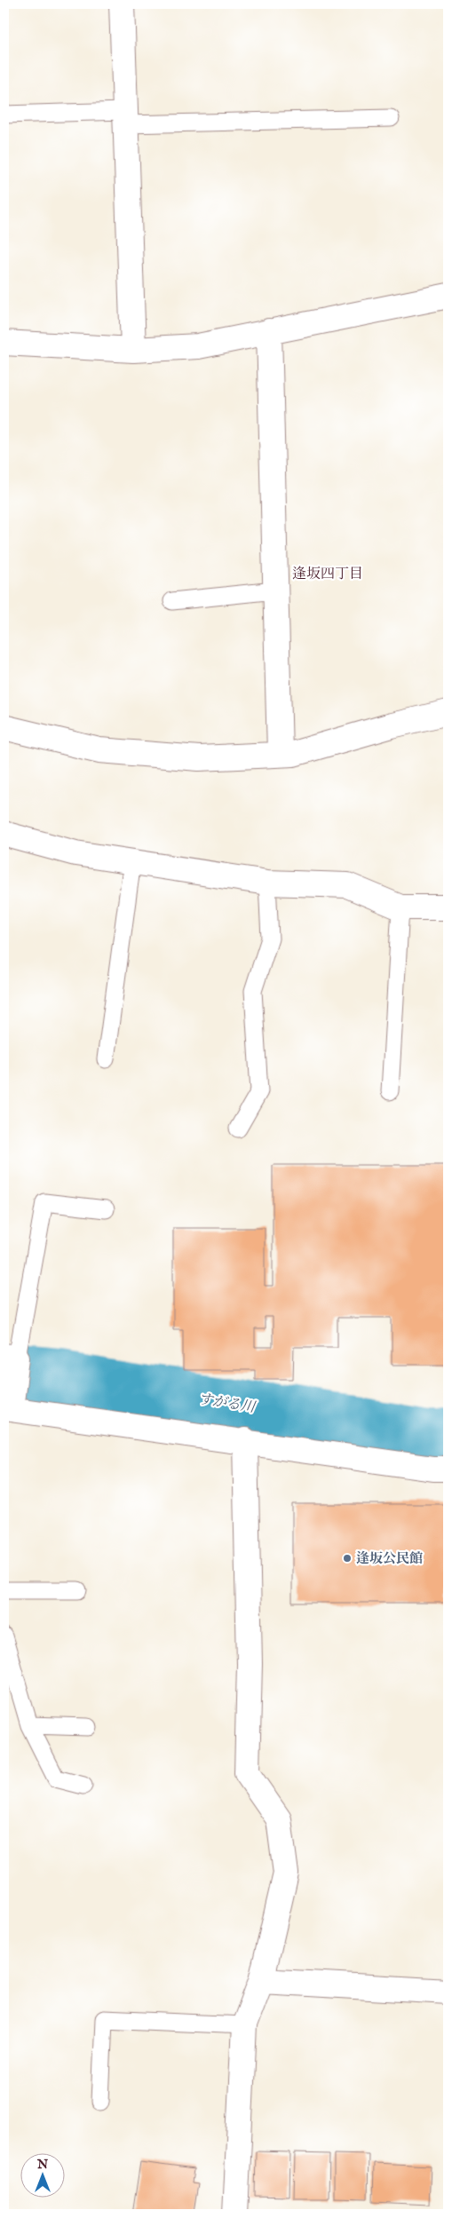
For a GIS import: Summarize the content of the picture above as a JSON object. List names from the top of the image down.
{
  "districts": ["逢坂四丁目"],
  "water": ["すがる川"],
  "places": ["逢坂公民館"],
  "north": "top"
}
